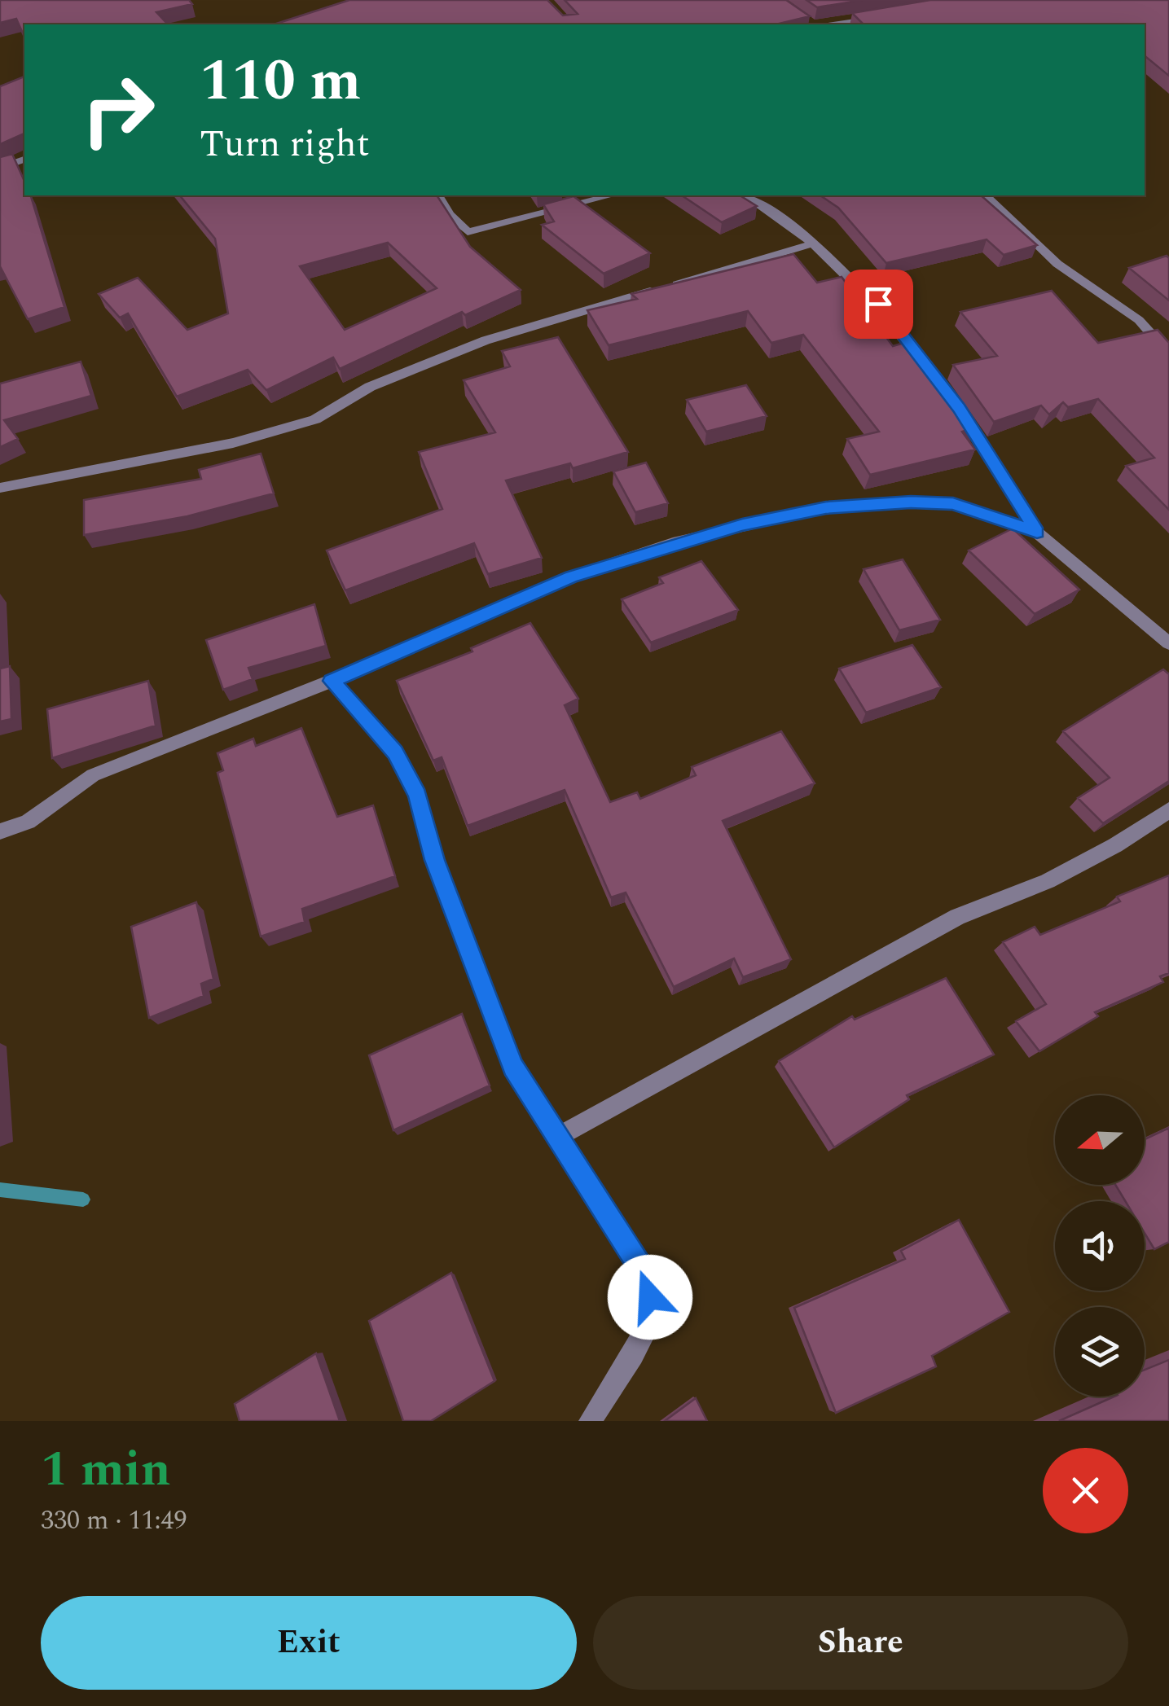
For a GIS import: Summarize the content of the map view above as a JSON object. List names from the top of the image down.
{
  "north": "left",
  "page": {
    "turn": ["110 m", "Turn right"],
    "heading": ["1 min", "330 m · 11:49"],
    "buttons": ["Exit", "Share"]
  }
}
